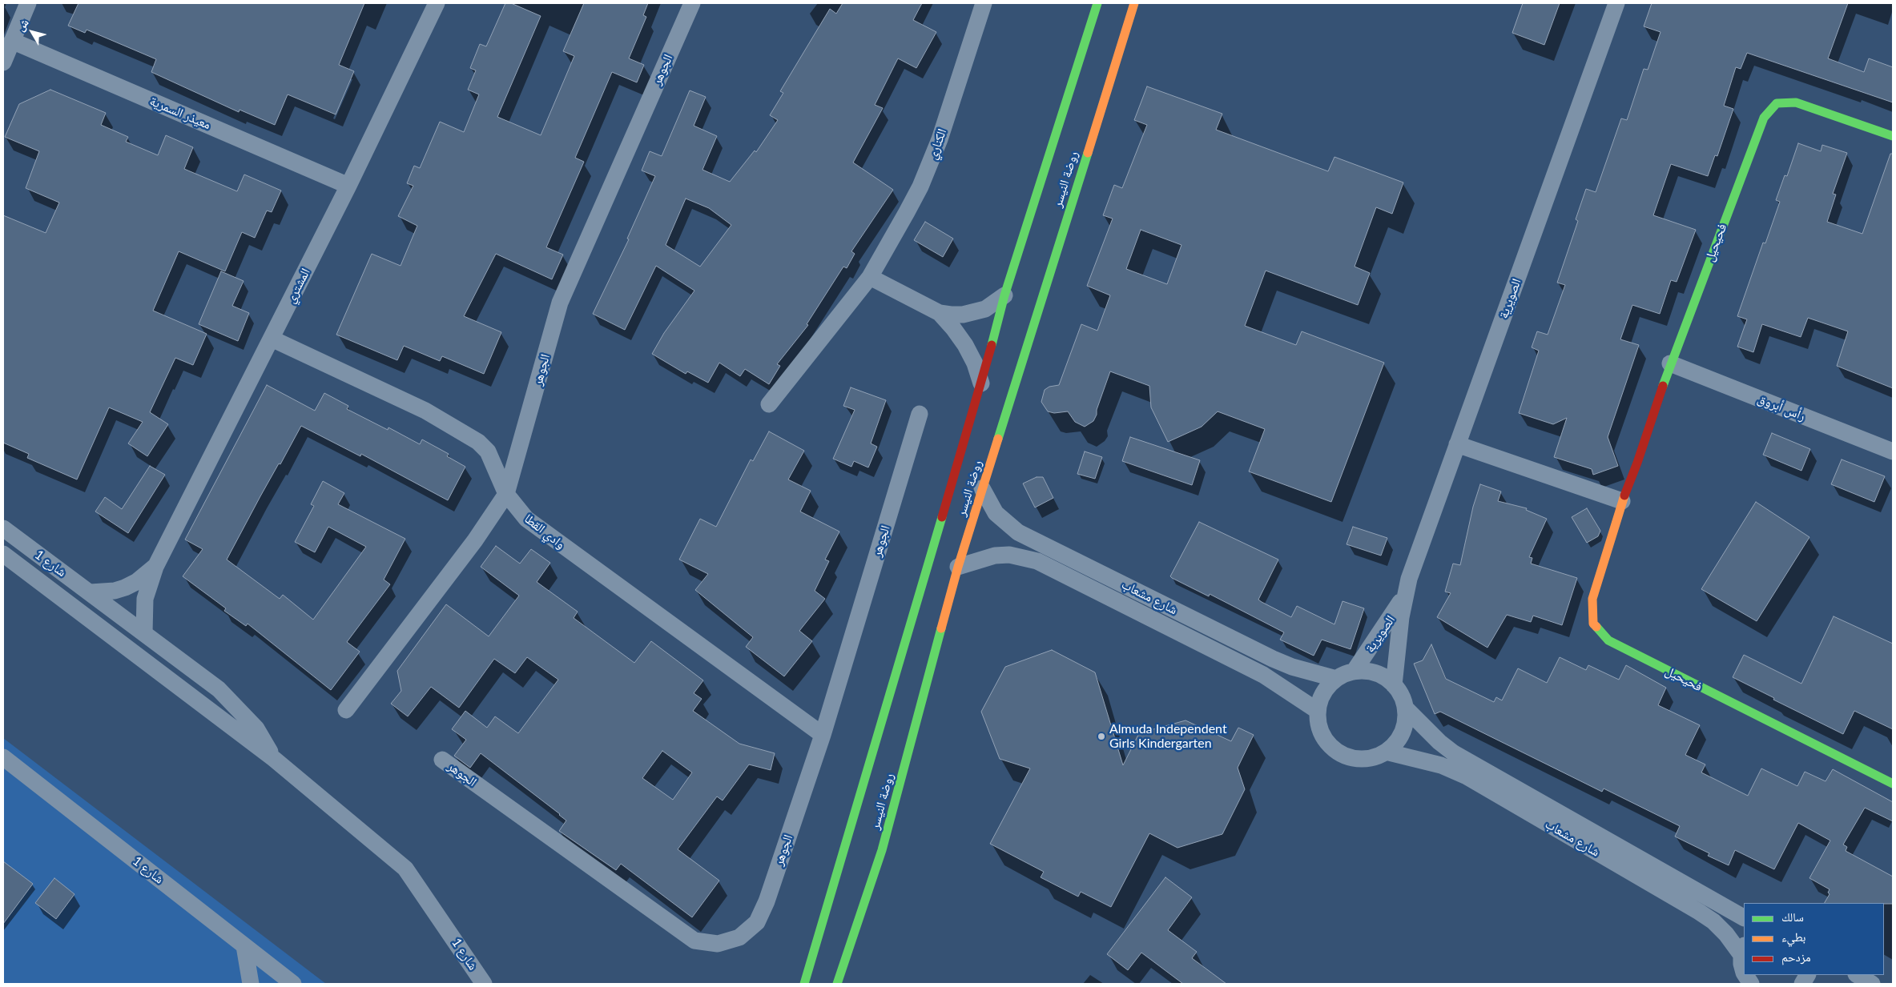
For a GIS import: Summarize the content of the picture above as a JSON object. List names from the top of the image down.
{
  "streets": {
    "street": [
      "الجوهر",
      "معيذر السمرية",
      "الكناري",
      "روضة النيسر",
      "فحيحيل",
      "المشتري",
      "الصويرية",
      "رأس أبروق",
      "وادي القطا",
      "شارع 1",
      "شارع مشعاب"
    ]
  },
  "crossings": [
    ["الجوهر", "وادي القطا"],
    ["معيذر السمرية", "المشتري"],
    ["روضة النيسر", "شارع مشعاب"],
    ["فحيحيل", "رأس أبروق"],
    ["المشتري", "وادي القطا"],
    ["المشتري", "شارع 1"],
    ["الصويرية", "شارع مشعاب"]
  ],
  "places": ["Almuda Independent Girls Kindergarten"],
  "legend": ["سالك", "بطيء", "مزدحم"],
  "north": "top left"
}
